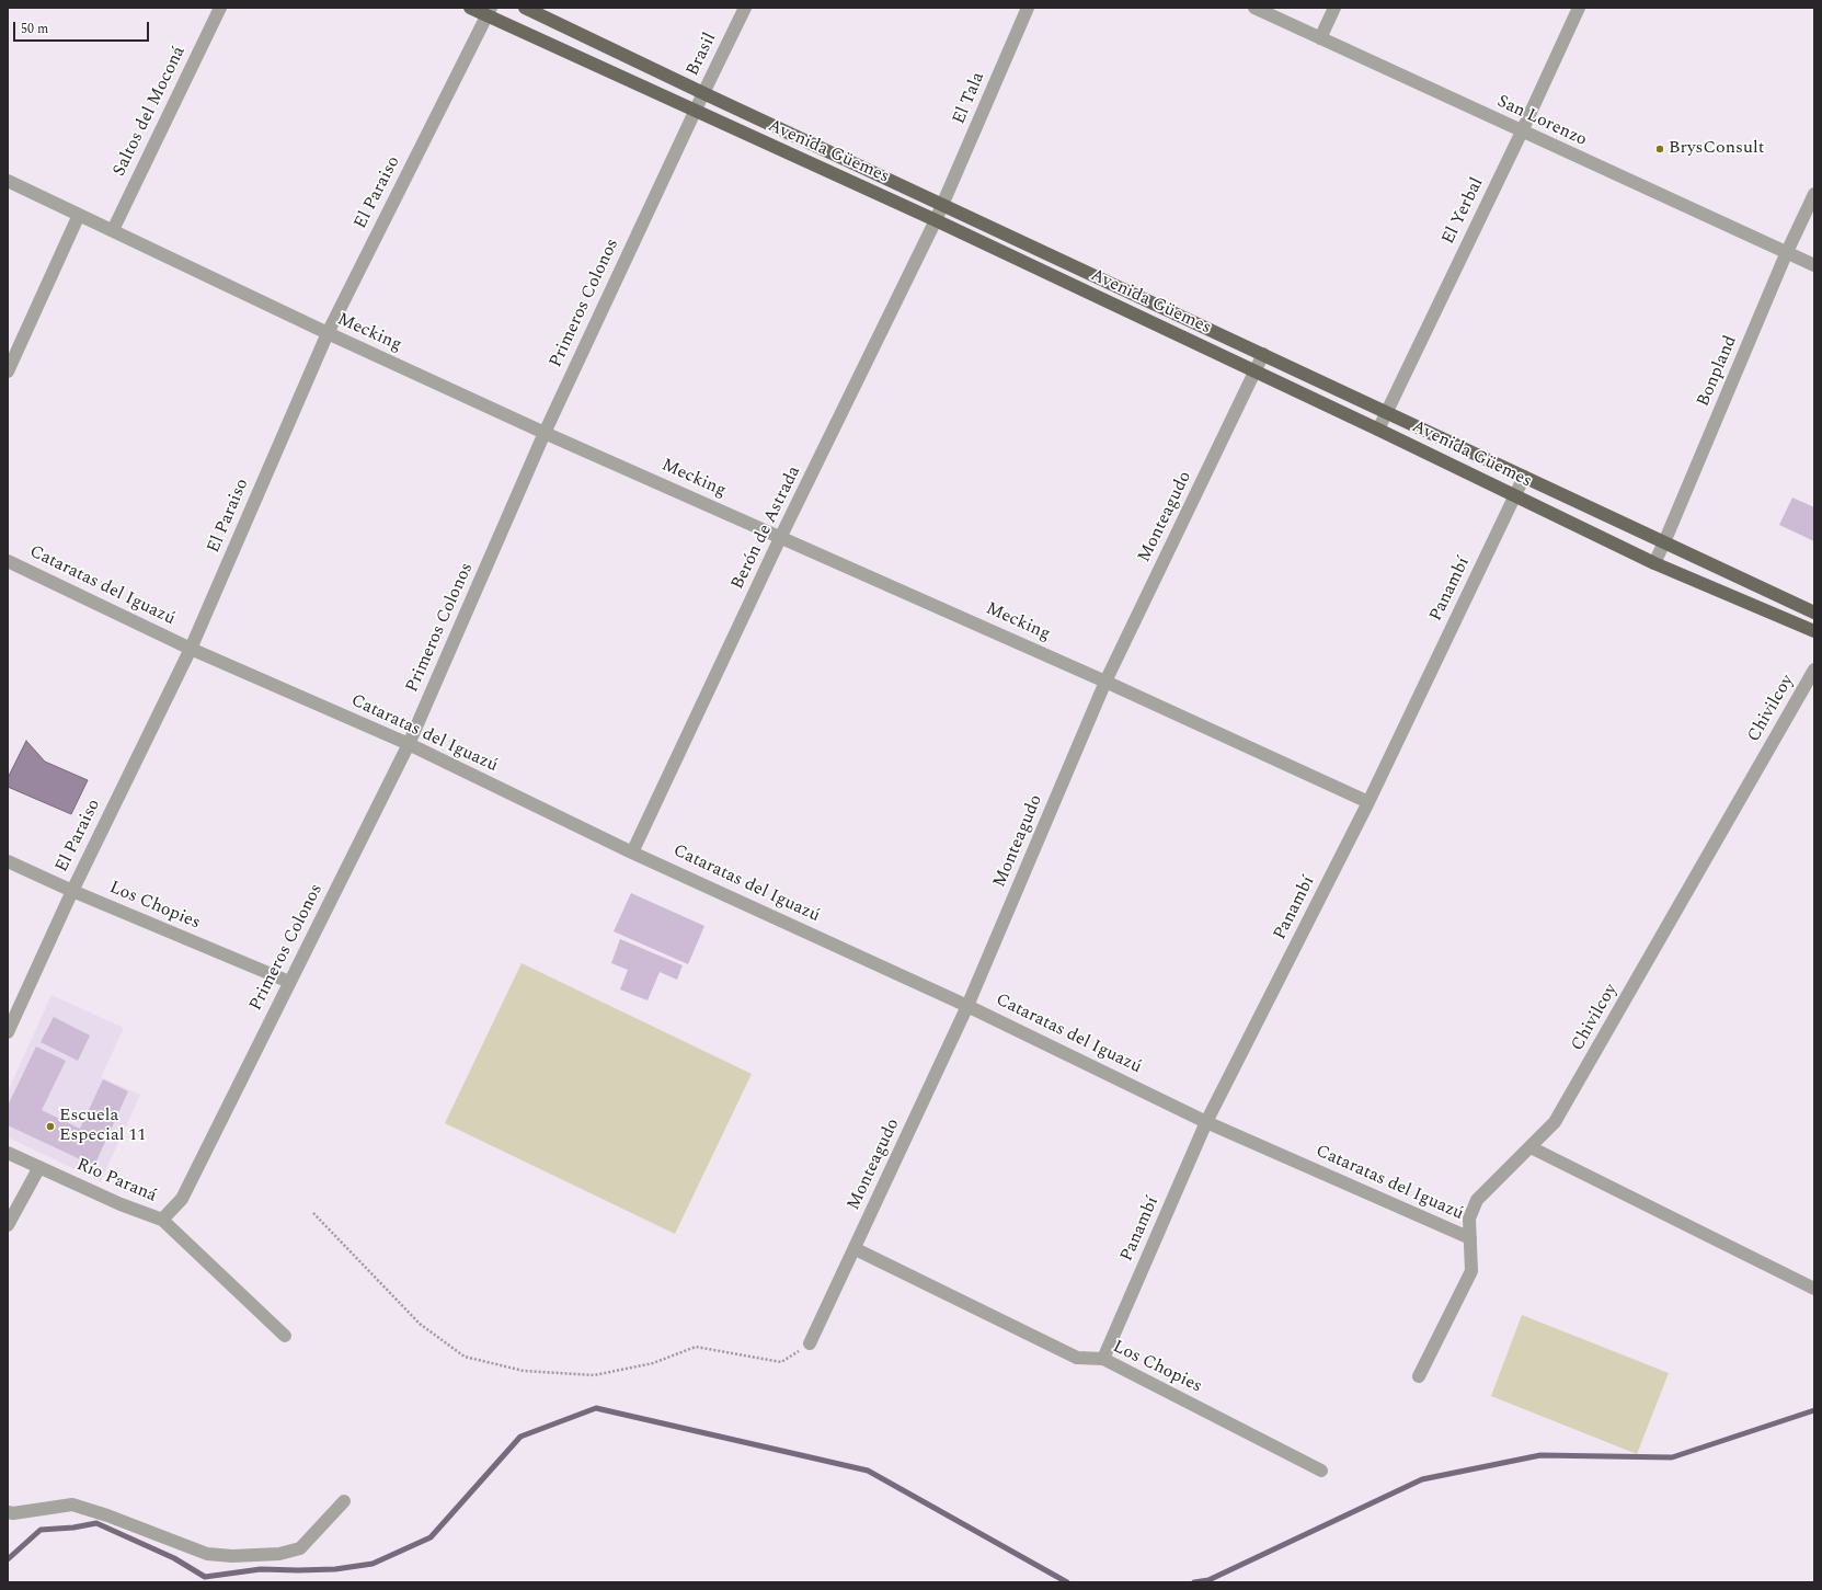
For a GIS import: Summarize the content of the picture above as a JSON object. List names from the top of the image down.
{
  "streets": {
    "main road": ["Avenida Güemes"],
    "street": [
      "Brasil",
      "El Tala",
      "Saltos del Moconá",
      "San Lorenzo",
      "El Paraiso",
      "El Yerbal",
      "Primeros Colonos",
      "Mecking",
      "Bonpland",
      "Monteagudo",
      "Berón de Astrada",
      "Cataratas del Iguazú",
      "Panambí",
      "Chivilcoy",
      "Los Chopies",
      "Río Paraná"
    ]
  },
  "crossings": [
    ["Brasil", "Avenida Güemes"],
    ["Brasil", "Primeros Colonos"],
    ["El Tala", "Avenida Güemes"],
    ["El Tala", "Berón de Astrada"],
    ["Saltos del Moconá", "Mecking"],
    ["San Lorenzo", "El Yerbal"],
    ["San Lorenzo", "Bonpland"],
    ["Avenida Güemes", "El Paraiso"],
    ["Avenida Güemes", "El Yerbal"],
    ["Avenida Güemes", "Primeros Colonos"],
    ["Avenida Güemes", "Bonpland"],
    ["Avenida Güemes", "Monteagudo"],
    ["Avenida Güemes", "Berón de Astrada"],
    ["Avenida Güemes", "Panambí"],
    ["El Paraiso", "Mecking"],
    ["El Paraiso", "Cataratas del Iguazú"],
    ["El Paraiso", "Los Chopies"],
    ["Primeros Colonos", "Mecking"],
    ["Primeros Colonos", "Cataratas del Iguazú"],
    ["Primeros Colonos", "Los Chopies"],
    ["Primeros Colonos", "Río Paraná"],
    ["Mecking", "Monteagudo"],
    ["Mecking", "Berón de Astrada"],
    ["Mecking", "Panambí"],
    ["Monteagudo", "Cataratas del Iguazú"],
    ["Monteagudo", "Los Chopies"],
    ["Berón de Astrada", "Cataratas del Iguazú"],
    ["Cataratas del Iguazú", "Panambí"],
    ["Cataratas del Iguazú", "Chivilcoy"],
    ["Panambí", "Los Chopies"]
  ],
  "places": ["BrysConsult", "Escuela Especial 11"],
  "scale_bar": "50 m"
}
